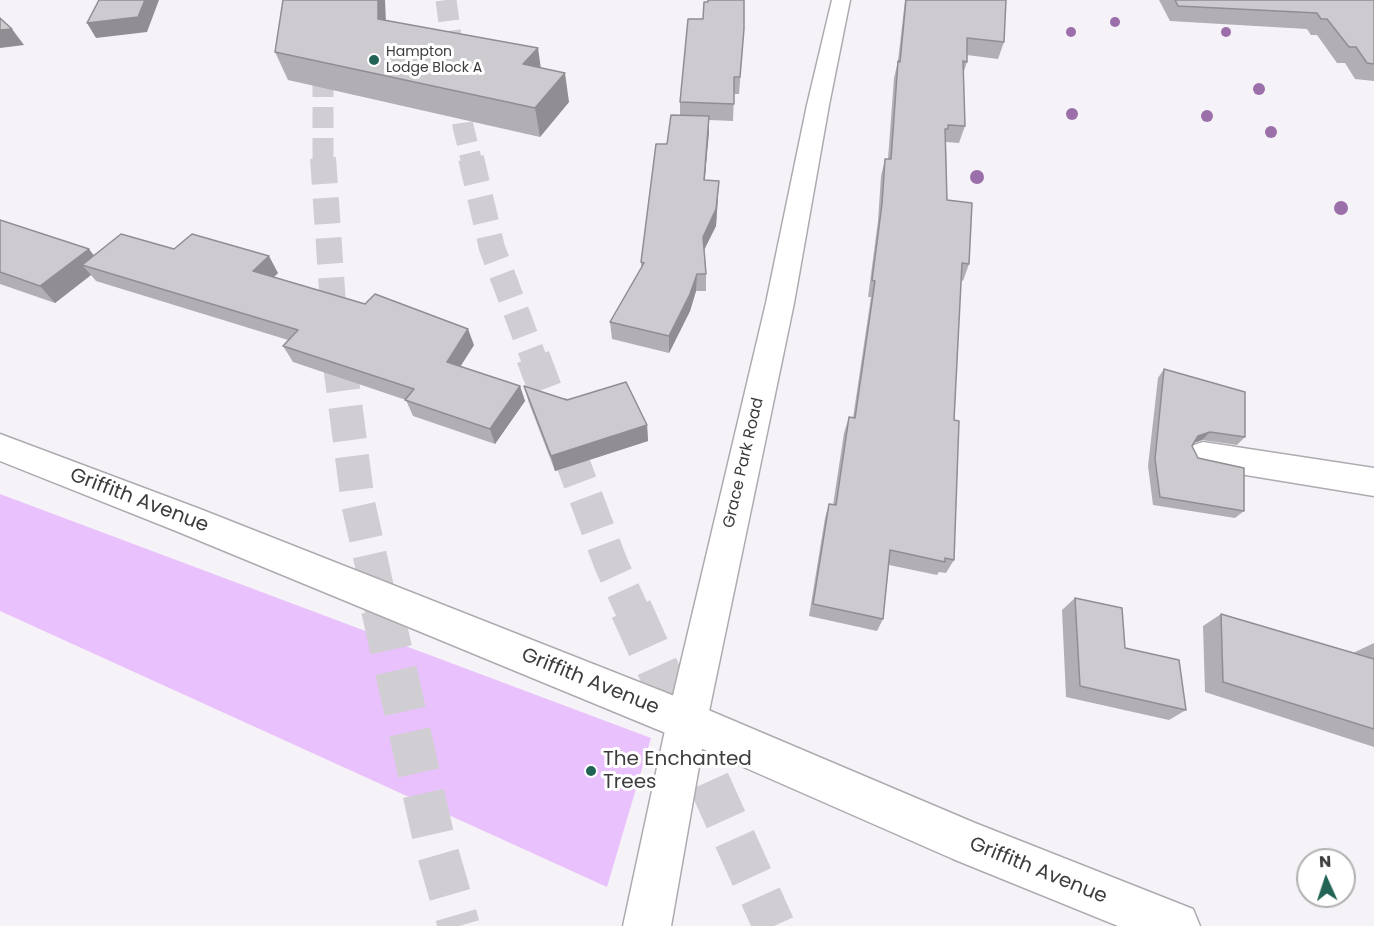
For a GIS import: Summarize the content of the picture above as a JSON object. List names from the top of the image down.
{
  "streets": {
    "street": ["Grace Park Road", "Griffith Avenue"]
  },
  "crossings": [
    ["Grace Park Road", "Griffith Avenue"]
  ],
  "places": ["Hampton Lodge Block A", "The Enchanted Trees"],
  "north": "top"
}
